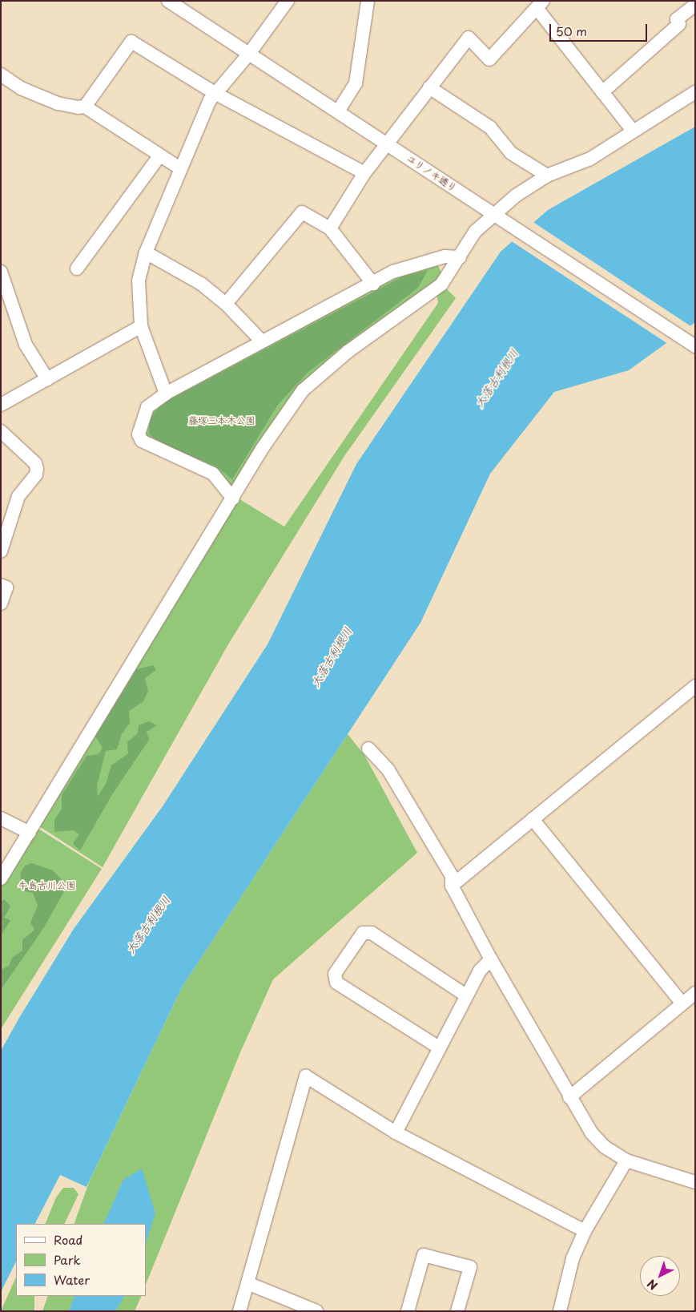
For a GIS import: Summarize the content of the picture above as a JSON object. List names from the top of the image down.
{
  "streets": {
    "street": ["ユリノキ通り"]
  },
  "water": ["大落古利根川"],
  "parks": ["藤塚三本木公園", "牛島古川公園"],
  "legend": ["Road", "Park", "Water"],
  "scale_bar": "50 m",
  "north": "bottom left"
}
